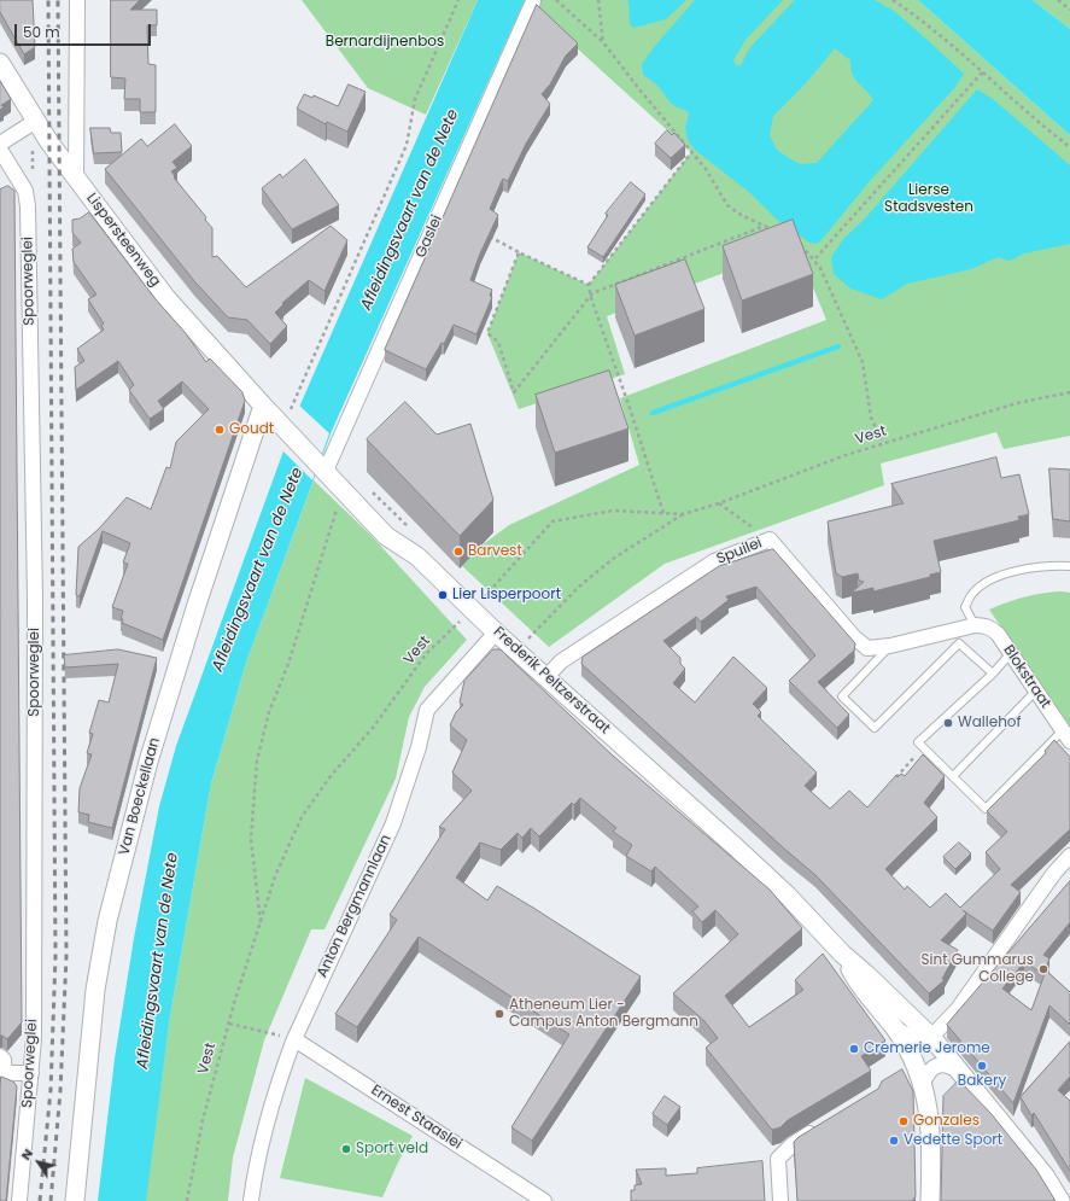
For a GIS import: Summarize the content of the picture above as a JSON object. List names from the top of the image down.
{
  "streets": {
    "street": [
      "Gaslei",
      "Lispersteenweg",
      "Spoorweglei",
      "Spuilei",
      "Blokstraat",
      "Frederik Peltzerstraat",
      "Van Boeckellaan",
      "Anton Bergmannlaan",
      "Ernest Staaslei"
    ],
    "path": ["Vest"]
  },
  "crossings": [
    ["Gaslei", "Frederik Peltzerstraat"],
    ["Lispersteenweg", "Frederik Peltzerstraat"],
    ["Lispersteenweg", "Van Boeckellaan"],
    ["Vest", "Frederik Peltzerstraat"],
    ["Spuilei", "Blokstraat"],
    ["Spuilei", "Frederik Peltzerstraat"],
    ["Frederik Peltzerstraat", "Van Boeckellaan"],
    ["Frederik Peltzerstraat", "Anton Bergmannlaan"],
    ["Anton Bergmannlaan", "Ernest Staaslei"]
  ],
  "water": ["Afleidingsvaart van de Nete"],
  "parks": ["Bernardijnenbos", "Lierse Stadsvesten"],
  "places": [
    "Goudt",
    "Barvest",
    "Lier Lisperpoort",
    "Wallehof",
    "Sint Gummarus College",
    "Atheneum Lier - Campus Anton Bergmann",
    "Cremerie Jerome",
    "Bakery",
    "Gonzales",
    "Vedette Sport",
    "Sport veld"
  ],
  "scale_bar": "50 m",
  "north": "top left"
}
